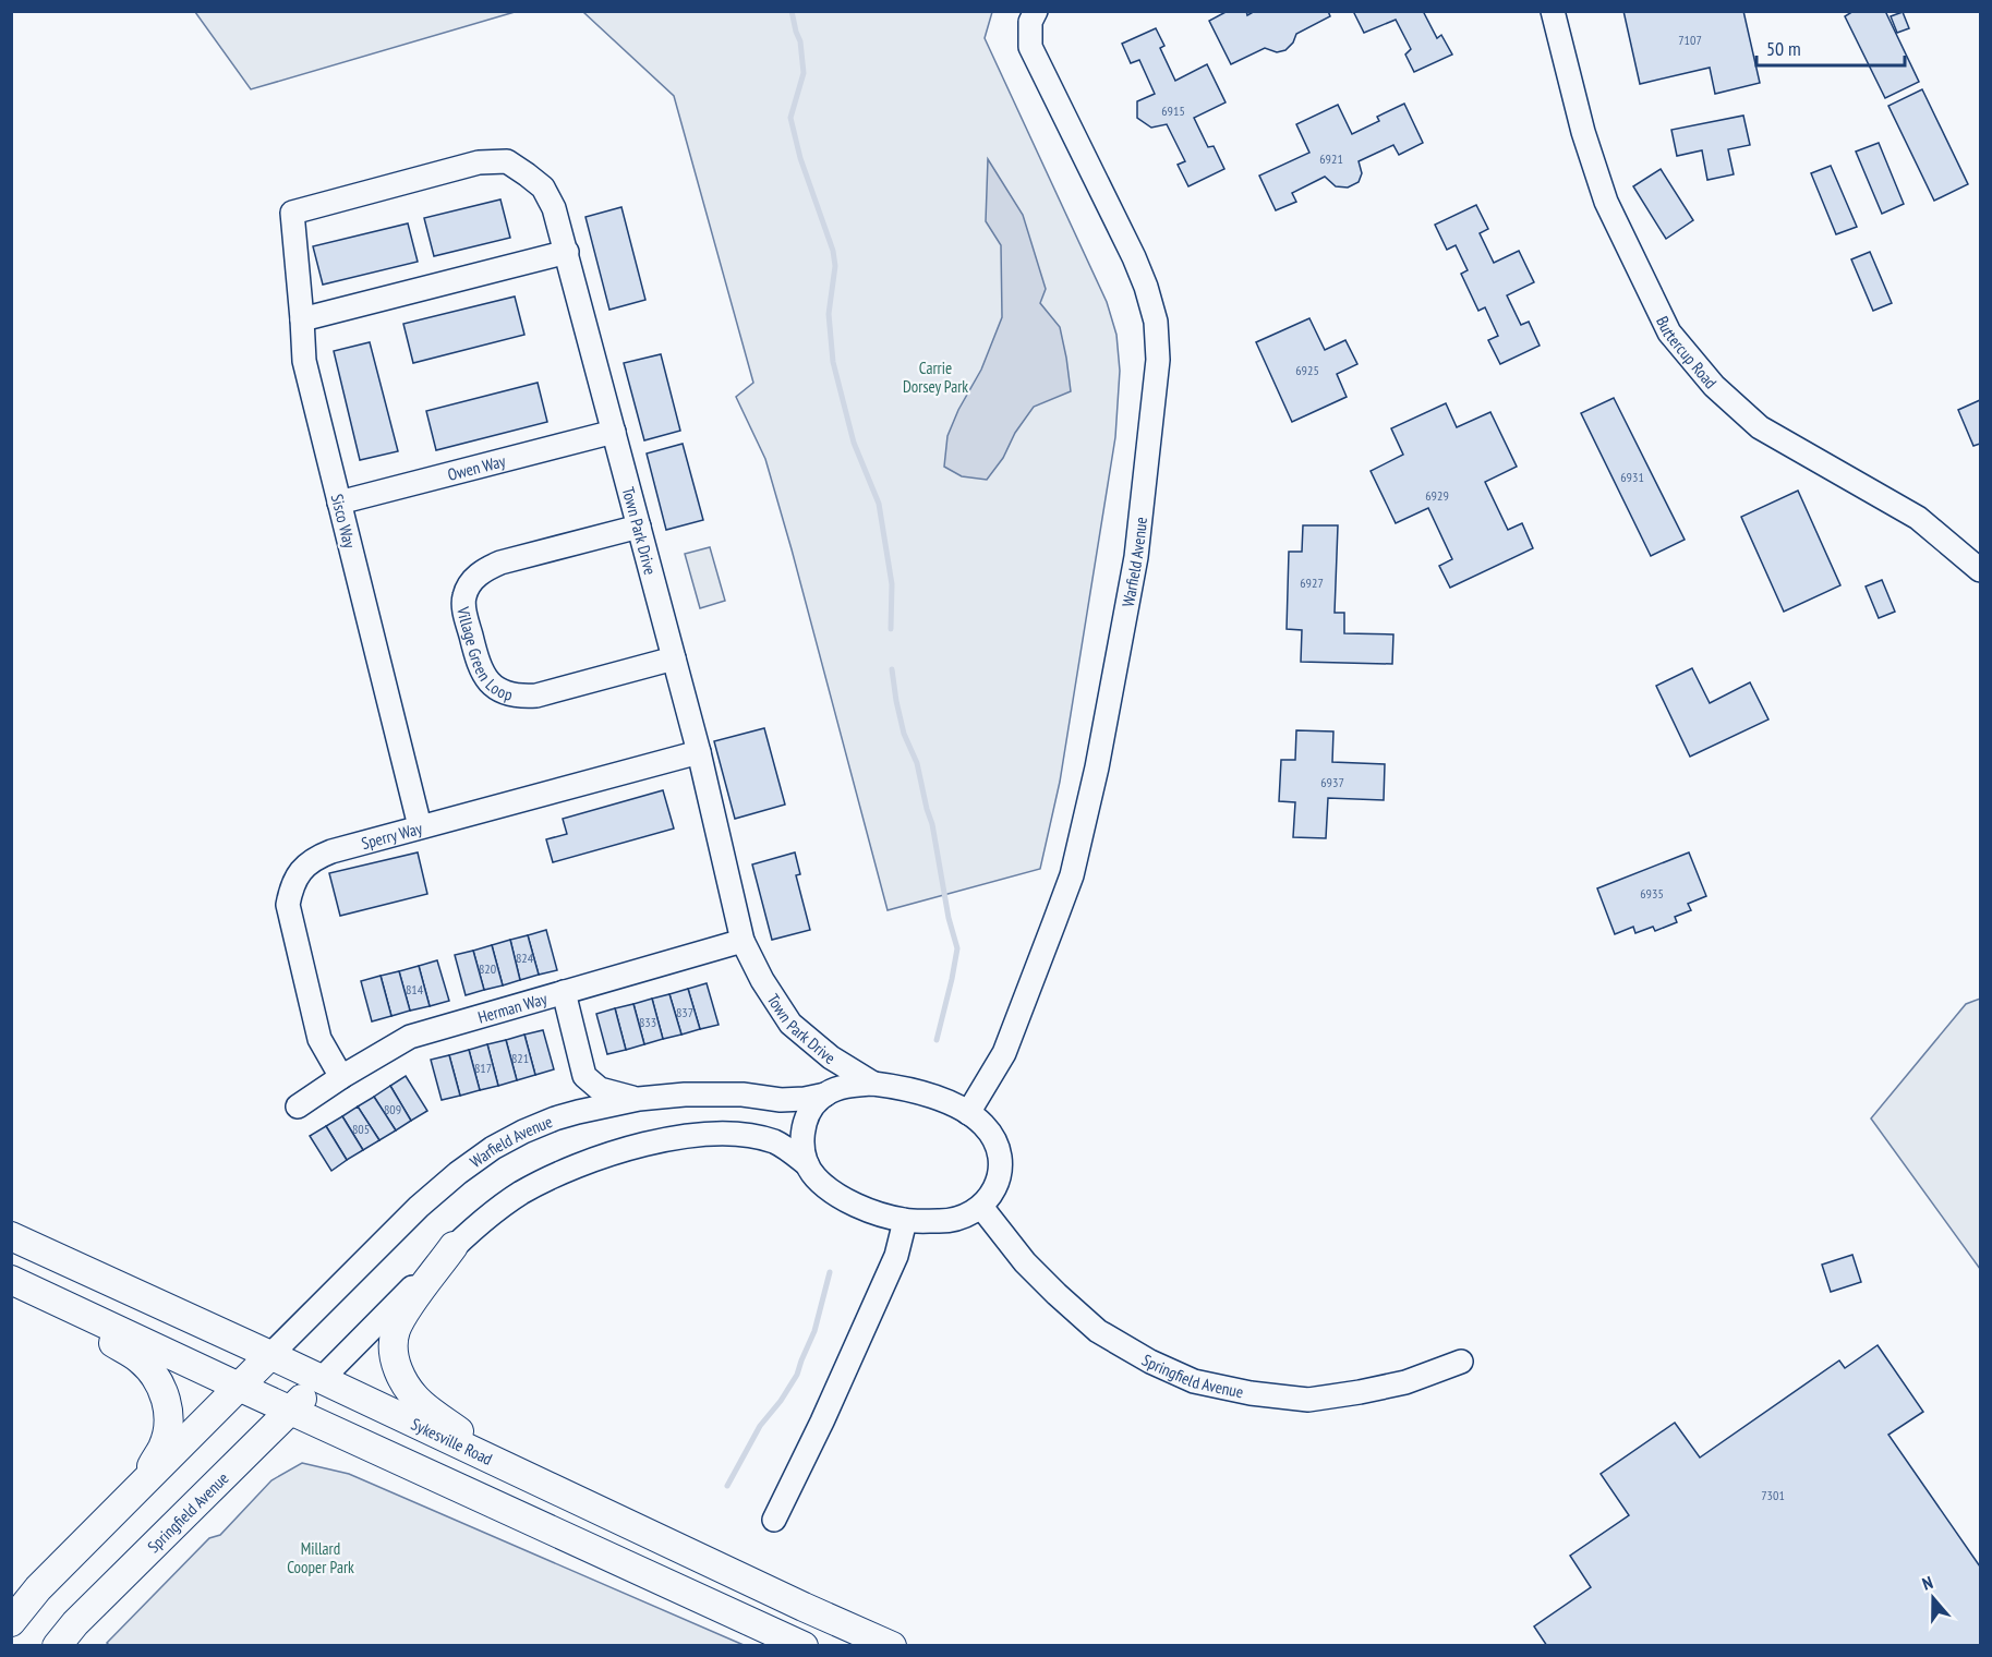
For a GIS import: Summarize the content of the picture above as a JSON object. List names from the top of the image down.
{
  "streets": {
    "main road": ["Springfield Avenue", "Sykesville Road"],
    "street": [
      "Buttercup Road",
      "Owen Way",
      "Sisco Way",
      "Town Park Drive",
      "Warfield Avenue",
      "Village Green Loop",
      "Sperry Way",
      "Herman Way"
    ]
  },
  "crossings": [
    ["Owen Way", "Sisco Way"],
    ["Owen Way", "Town Park Drive"],
    ["Sisco Way", "Town Park Drive"],
    ["Sisco Way", "Sperry Way"],
    ["Town Park Drive", "Warfield Avenue"],
    ["Town Park Drive", "Village Green Loop"],
    ["Town Park Drive", "Sperry Way"],
    ["Town Park Drive", "Herman Way"],
    ["Town Park Drive", "Springfield Avenue"],
    ["Warfield Avenue", "Springfield Avenue"],
    ["Warfield Avenue", "Sykesville Road"],
    ["Sperry Way", "Herman Way"],
    ["Springfield Avenue", "Sykesville Road"]
  ],
  "parks": ["Carrie Dorsey Park", "Millard Cooper Park"],
  "house_numbers": [
    "7107",
    "6915",
    "6921",
    "6925",
    "6931",
    "6929",
    "6927",
    "6937",
    "6935",
    "824",
    "820",
    "814",
    "837",
    "833",
    "821",
    "817",
    "809",
    "805",
    "7301"
  ],
  "scale_bar": "50 m",
  "north": "top"
}
